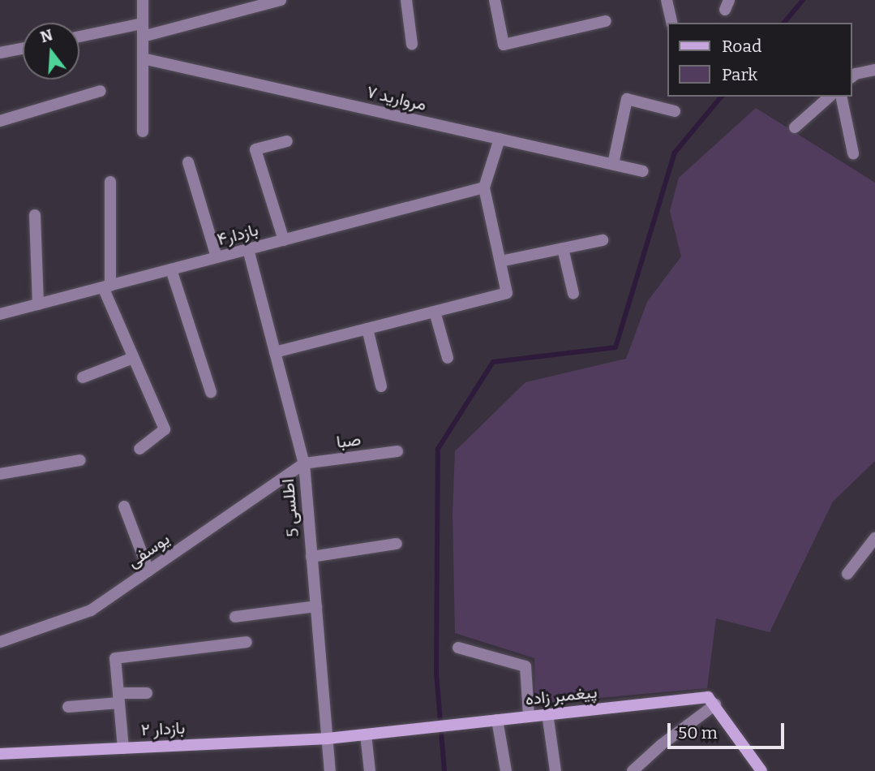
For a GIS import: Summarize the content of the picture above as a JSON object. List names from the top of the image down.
{
  "streets": {
    "street": [
      "مروارید ۷",
      "بازدار۴",
      "صبا",
      "اطلسی 5",
      "یوسفی",
      "پیغمبر زاده",
      "بازدار ۲"
    ]
  },
  "crossings": [
    ["بازدار۴", "اطلسی 5"],
    ["صبا", "اطلسی 5"],
    ["صبا", "یوسفی"],
    ["اطلسی 5", "یوسفی"],
    ["اطلسی 5", "پیغمبر زاده"],
    ["اطلسی 5", "بازدار ۲"],
    ["پیغمبر زاده", "بازدار ۲"]
  ],
  "legend": ["Road", "Park"],
  "scale_bar": "50 m",
  "north": "top"
}
